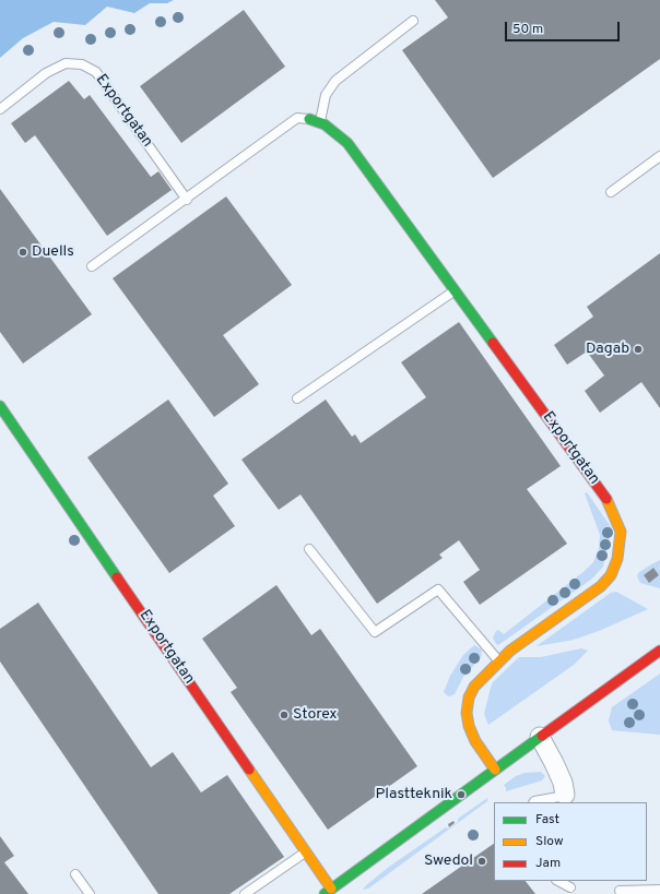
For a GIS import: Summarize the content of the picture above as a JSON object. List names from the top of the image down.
{
  "streets": {
    "street": ["Exportgatan"]
  },
  "places": [
    "Duells",
    "Dagab",
    "Storex",
    "Plastteknik",
    "Swedol"
  ],
  "legend": ["Fast", "Slow", "Jam"],
  "scale_bar": "50 m"
}
